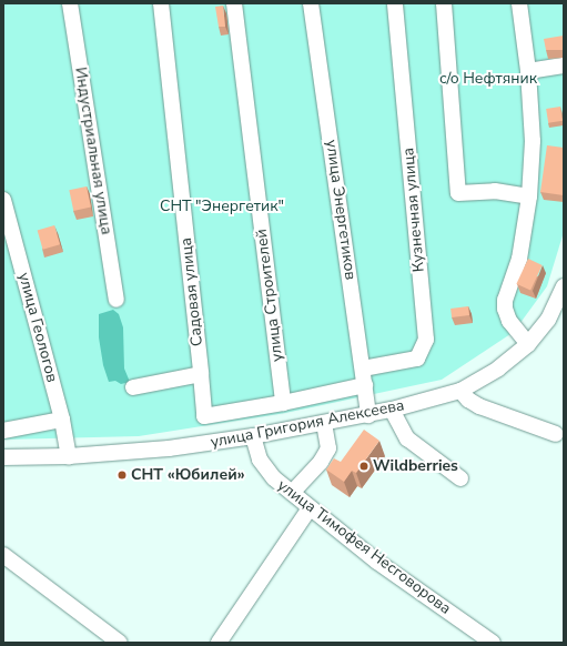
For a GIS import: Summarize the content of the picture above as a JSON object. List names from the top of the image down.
{
  "streets": {
    "street": [
      "Индустриальная улица",
      "улица Энергетиков",
      "Кузнечная улица",
      "Садовая улица",
      "улица Строителей",
      "улица Геологов",
      "улица Григория Алексеева",
      "улица Тимофея Несговорова"
    ]
  },
  "crossings": [
    ["улица Энергетиков", "Кузнечная улица"],
    ["улица Энергетиков", "Садовая улица"],
    ["улица Энергетиков", "улица Григория Алексеева"],
    ["Садовая улица", "улица Строителей"],
    ["улица Геологов", "улица Григория Алексеева"],
    ["улица Григория Алексеева", "улица Тимофея Несговорова"]
  ],
  "parks": ["с/о Нефтяник", "СНТ \"Энергетик\""],
  "places": ["Wildberries", "СНТ «Юбилей»"]
}
